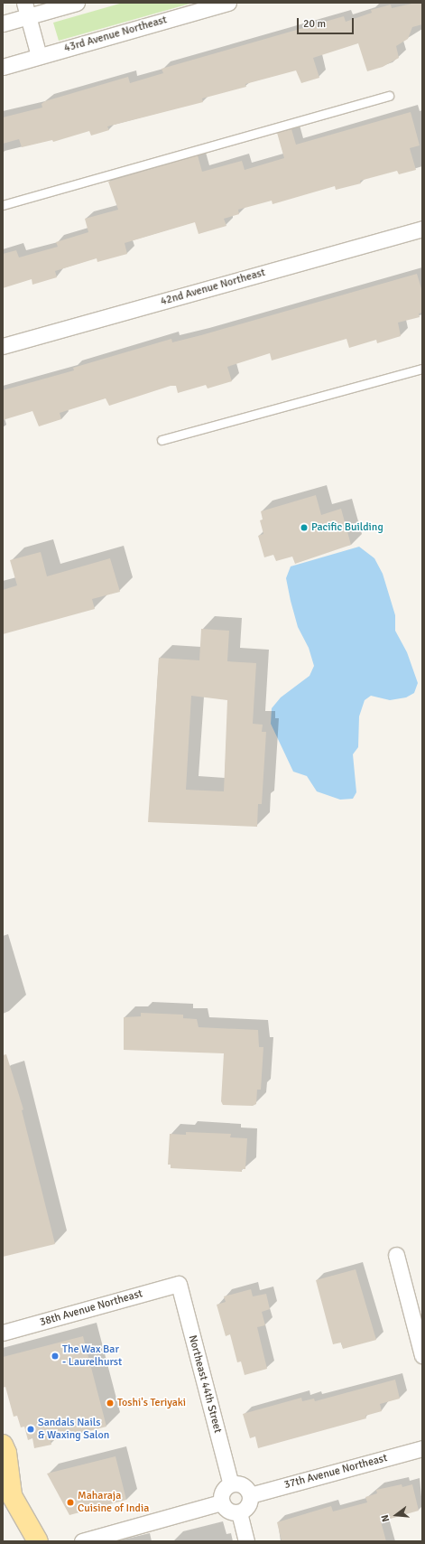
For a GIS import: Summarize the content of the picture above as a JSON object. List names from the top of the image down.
{
  "streets": {
    "street": [
      "43rd Avenue Northeast",
      "42nd Avenue Northeast",
      "38th Avenue Northeast",
      "Northeast 44th Street",
      "37th Avenue Northeast"
    ]
  },
  "crossings": [
    ["38th Avenue Northeast", "Northeast 44th Street"],
    ["Northeast 44th Street", "37th Avenue Northeast"]
  ],
  "places": [
    "Pacific Building",
    "The Wax Bar - Laurelhurst",
    "Toshi's Teriyaki",
    "Sandals Nails & Waxing Salon",
    "Maharaja Cuisine of India"
  ],
  "scale_bar": "20 m",
  "north": "left"
}
